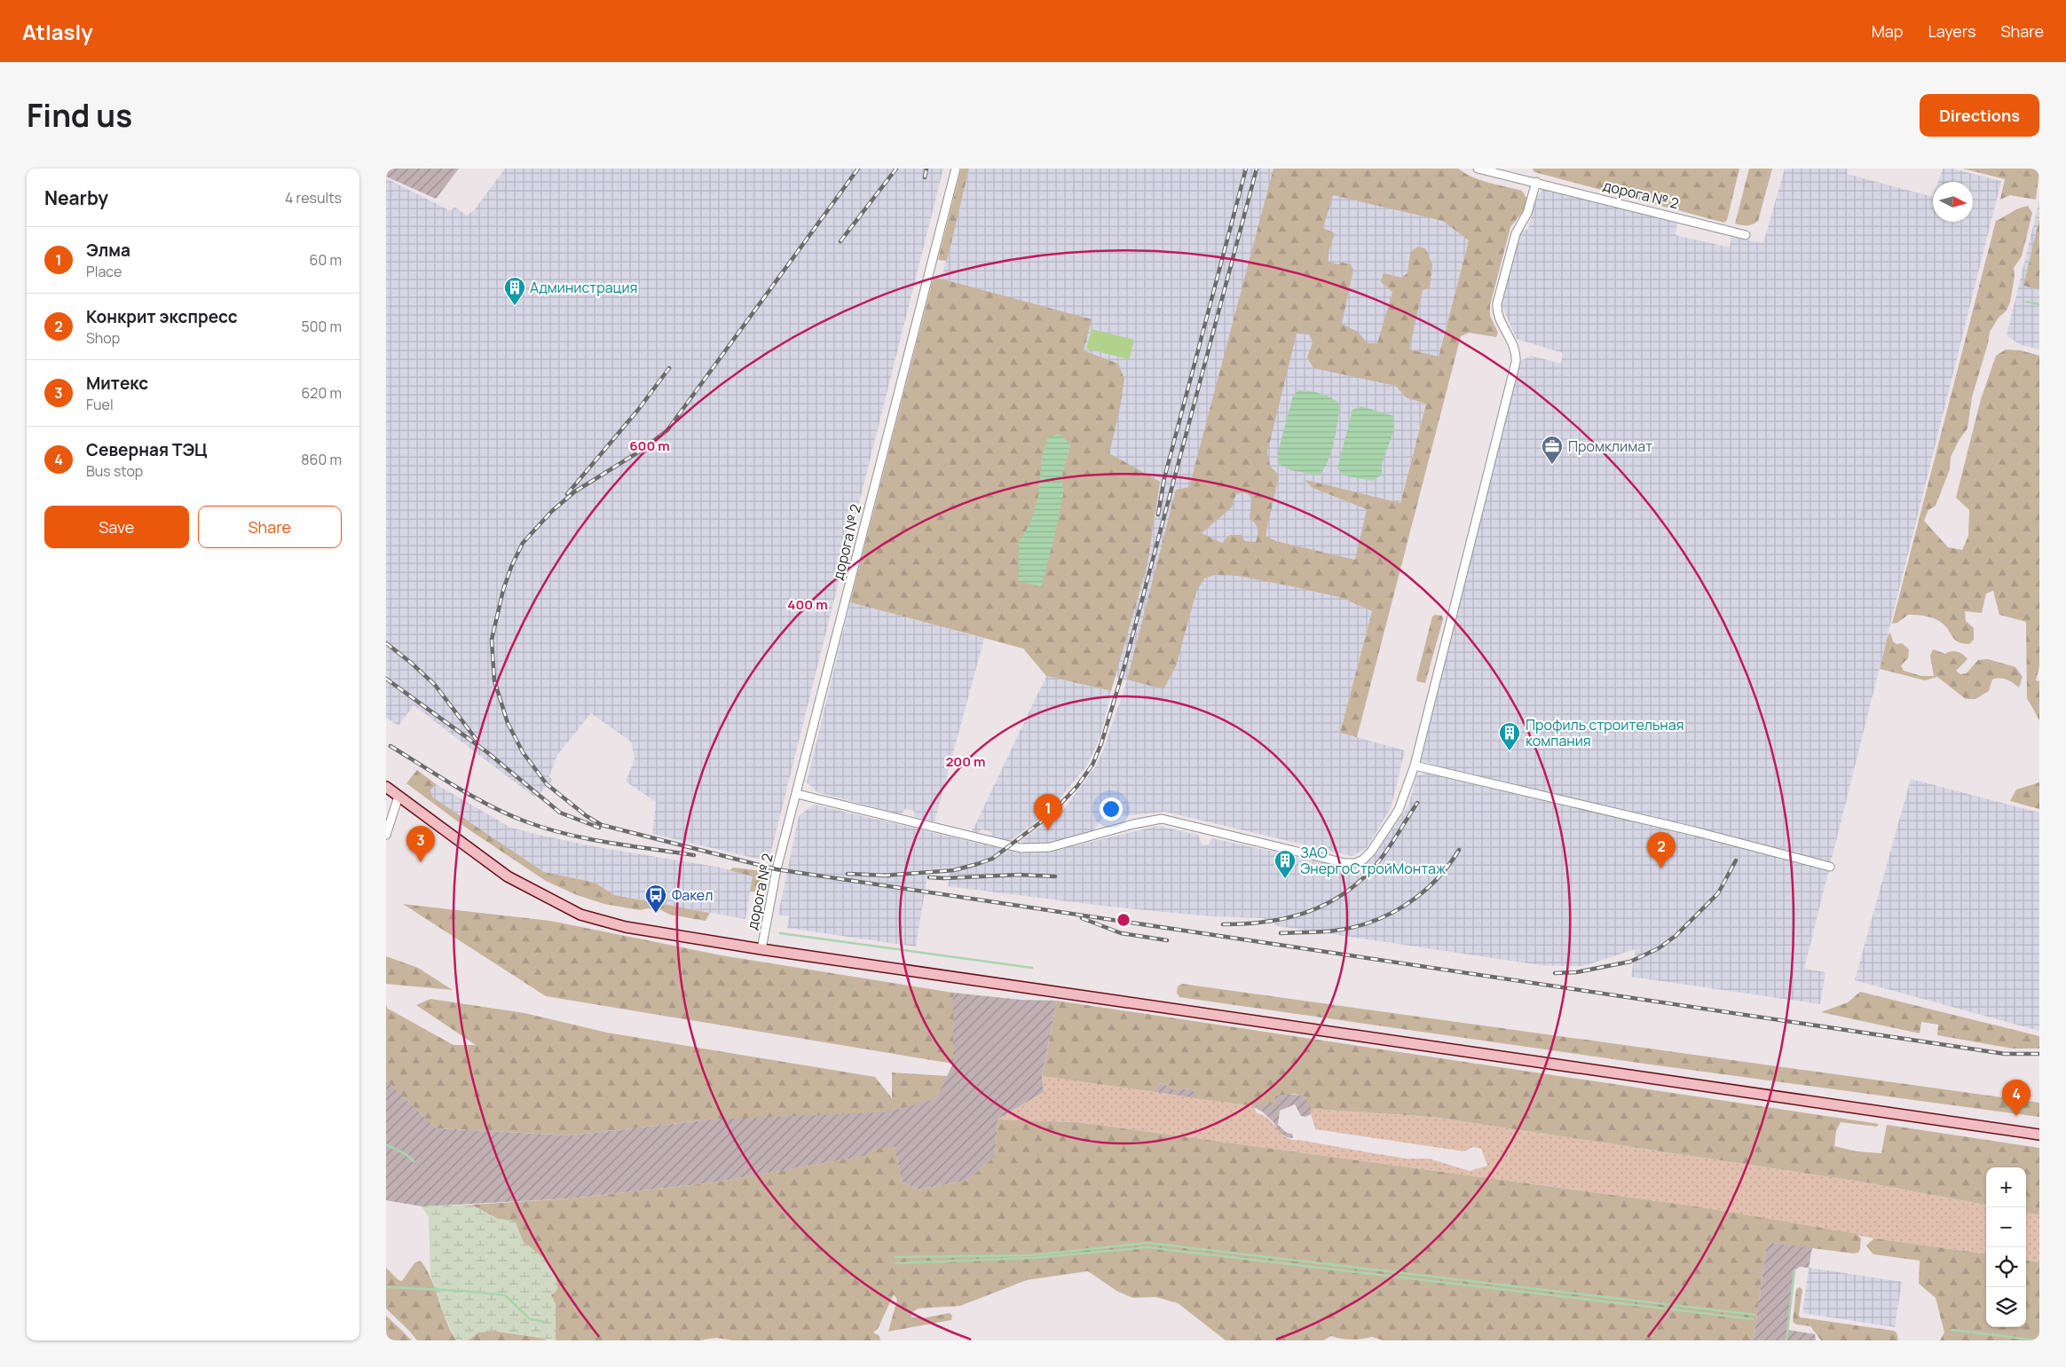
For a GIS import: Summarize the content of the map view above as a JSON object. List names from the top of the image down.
{
  "streets": {
    "street": ["дорога № 2"]
  },
  "places": {
    "building": ["Администрация", "Профиль строительная компания", "ЗАО ЭнергоСтройМонтаж"],
    "office": ["Промклимат"],
    "bus stop": ["Факел"]
  },
  "north": "right",
  "page": {
    "header": "Atlasly",
    "nav": ["Map", "Layers", "Share"],
    "title": "Find us",
    "buttons": [
      "Directions",
      ["Save", "Share"]
    ],
    "heading": ["Nearby", "4 results"],
    "list": [
      {
        "mark": "1",
        "name": "Элма",
        "note": "Place",
        "value": "60 m"
      },
      {
        "mark": "2",
        "name": "Конкрит экспресс",
        "note": "Shop",
        "value": "500 m"
      },
      {
        "mark": "3",
        "name": "Митекс",
        "note": "Fuel",
        "value": "620 m"
      },
      {
        "mark": "4",
        "name": "Северная ТЭЦ",
        "note": "Bus stop",
        "value": "860 m"
      }
    ],
    "pins": [
      "1",
      "3",
      "2",
      "4"
    ],
    "map_buttons": ["+", "−"]
  },
  "rings": ["600 m", "400 m", "200 m"]
}
